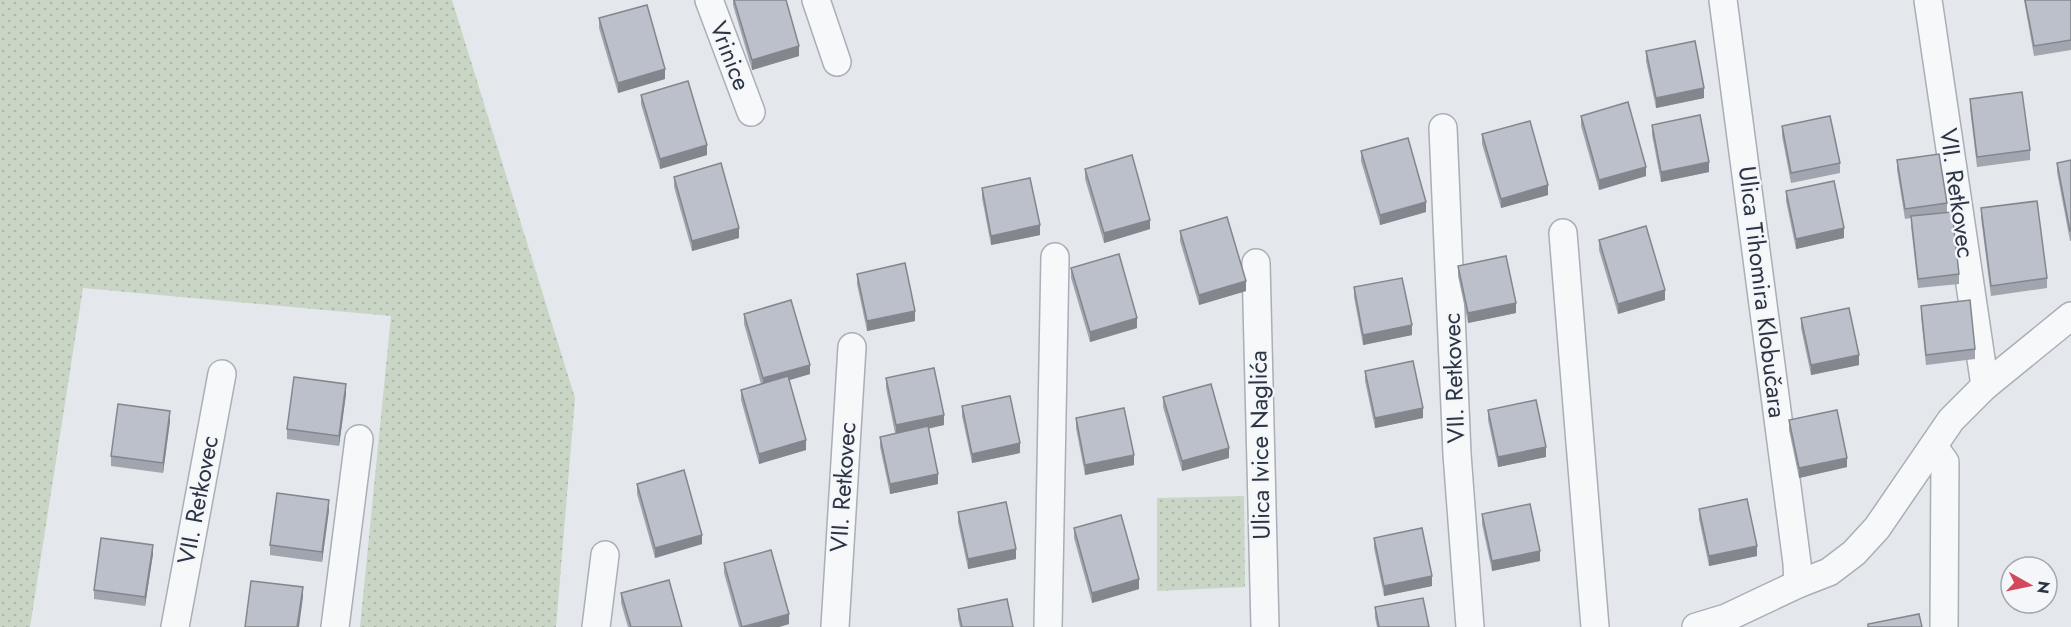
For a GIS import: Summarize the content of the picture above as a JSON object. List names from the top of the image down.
{
  "streets": {
    "street": [
      "Vrinice",
      "VII. Retkovec",
      "Ulica Tihomira Klobučara",
      "Ulica Ivice Naglića"
    ]
  },
  "north": "right"
}
